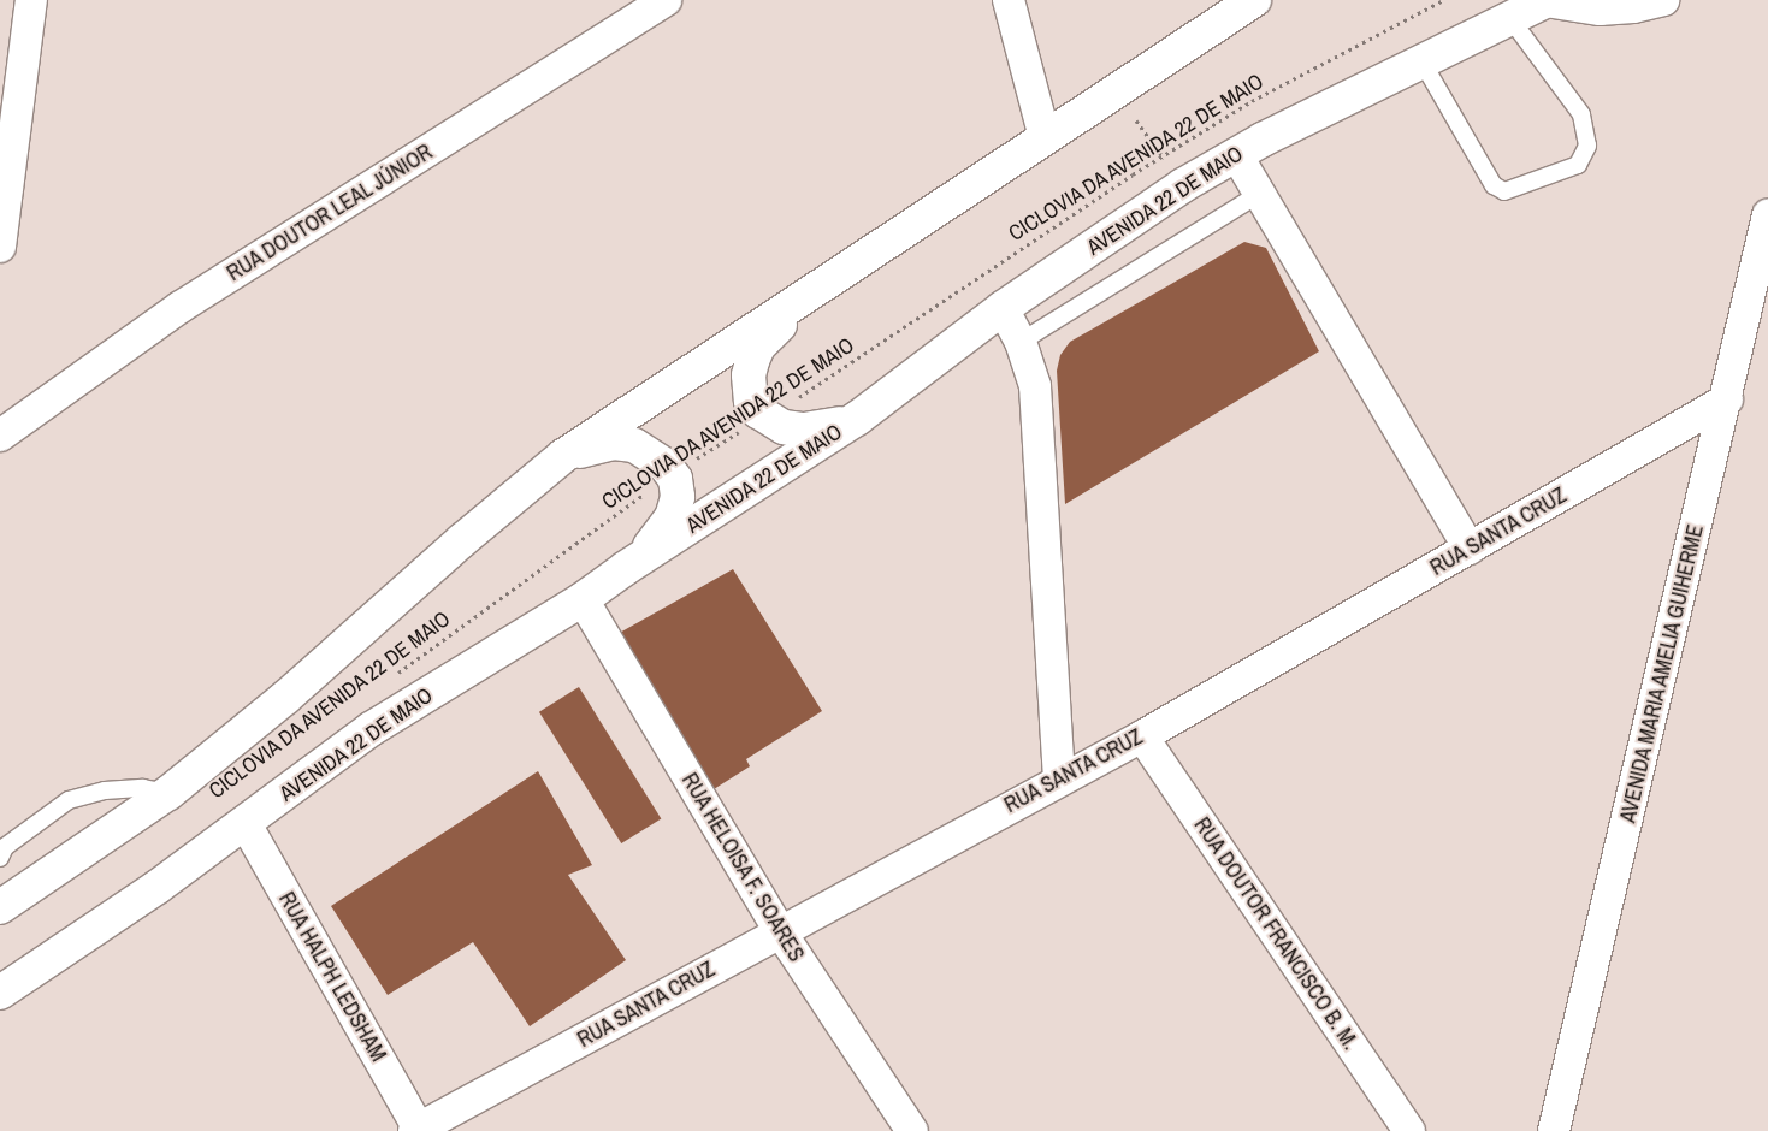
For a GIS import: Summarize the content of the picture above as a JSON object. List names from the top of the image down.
{
  "streets": {
    "main road": ["AVENIDA 22 DE MAIO"],
    "street": [
      "RUA DOUTOR LEAL JÚNIOR",
      "RUA SANTA CRUZ",
      "AVENIDA MARIA AMELIA GUIHERME",
      "RUA HELOISA F. SOARES",
      "RUA DOUTOR FRANCISCO B. M.",
      "RUA HALPH LEDSHAM"
    ],
    "path": ["CICLOVIA DA AVENIDA 22 DE MAIO"]
  },
  "crossings": [
    ["AVENIDA 22 DE MAIO", "RUA HELOISA F. SOARES"],
    ["AVENIDA 22 DE MAIO", "RUA HALPH LEDSHAM"],
    ["RUA SANTA CRUZ", "AVENIDA MARIA AMELIA GUIHERME"],
    ["RUA SANTA CRUZ", "RUA HELOISA F. SOARES"],
    ["RUA SANTA CRUZ", "RUA DOUTOR FRANCISCO B. M."],
    ["RUA SANTA CRUZ", "RUA HALPH LEDSHAM"]
  ]
}
